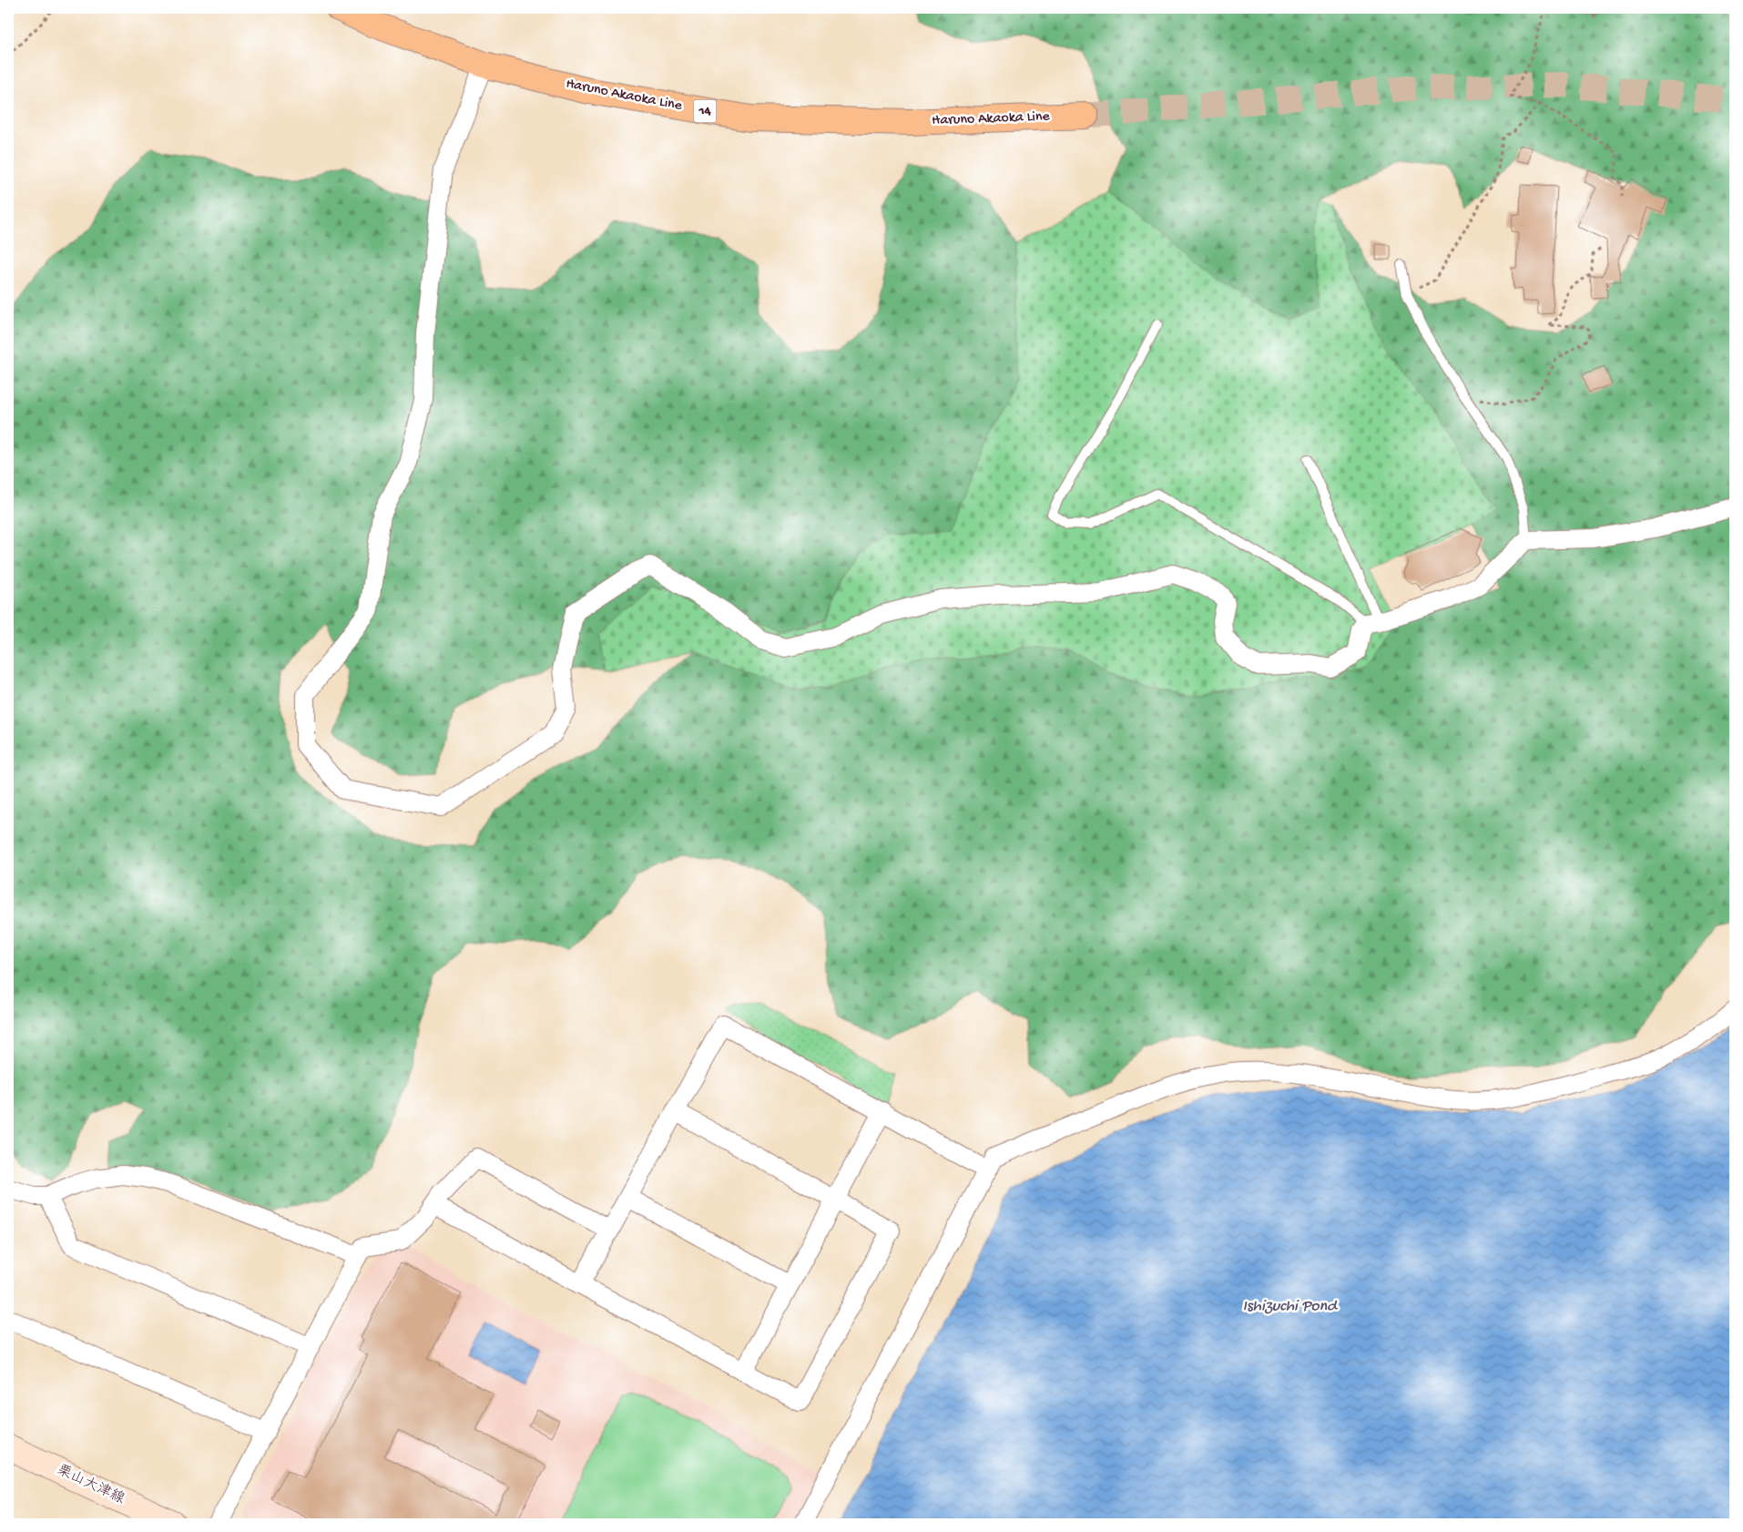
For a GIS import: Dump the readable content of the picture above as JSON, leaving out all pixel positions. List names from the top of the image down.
{
  "streets": {
    "main road": ["Haruno Akaoka Line", "14", "栗山大津線"]
  },
  "water": ["Ishizuchi Pond"]
}
